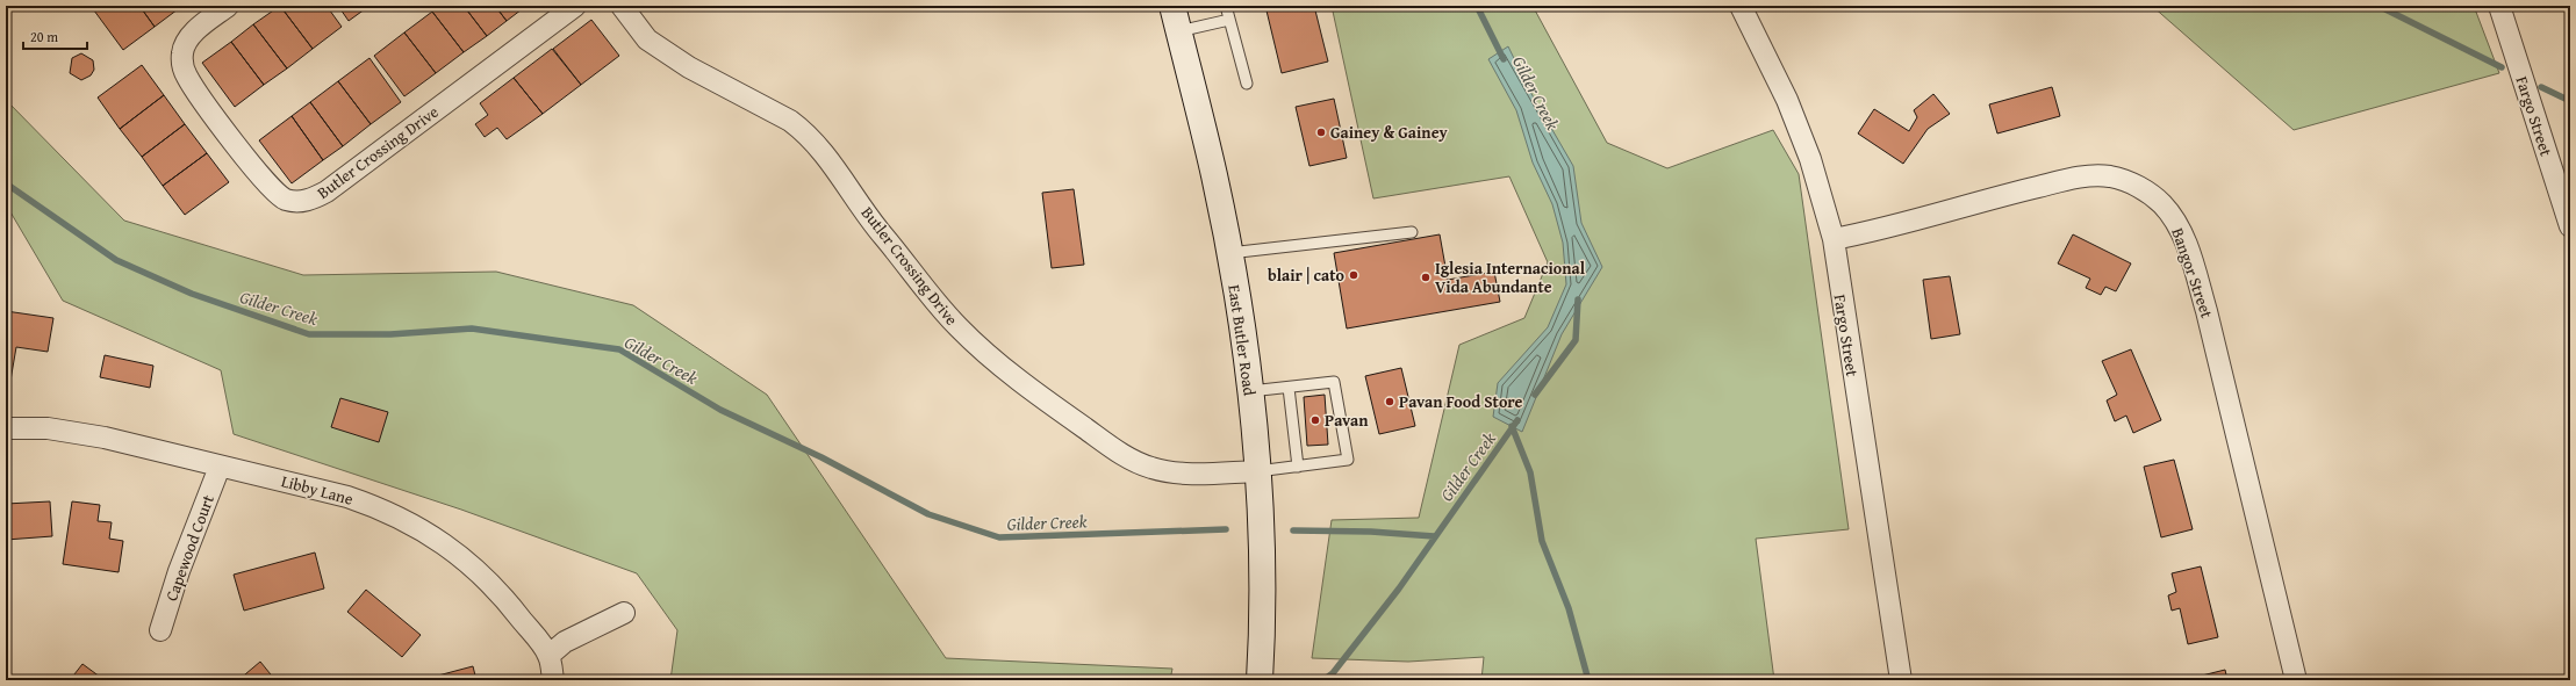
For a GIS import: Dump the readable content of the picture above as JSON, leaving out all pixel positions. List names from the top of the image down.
{
  "streets": {
    "main road": ["East Butler Road"],
    "street": [
      "Fargo Street",
      "Butler Crossing Drive",
      "Bangor Street",
      "Libby Lane",
      "Capewood Court"
    ]
  },
  "crossings": [
    ["Fargo Street", "Bangor Street"],
    ["Butler Crossing Drive", "East Butler Road"],
    ["Libby Lane", "Capewood Court"]
  ],
  "water": ["Gilder Creek"],
  "places": [
    "Gainey & Gainey",
    "blair | cato",
    "Iglesia Internacional Vida Abundante",
    "Pavan Food Store",
    "Pavan"
  ],
  "scale_bar": "20 m"
}
